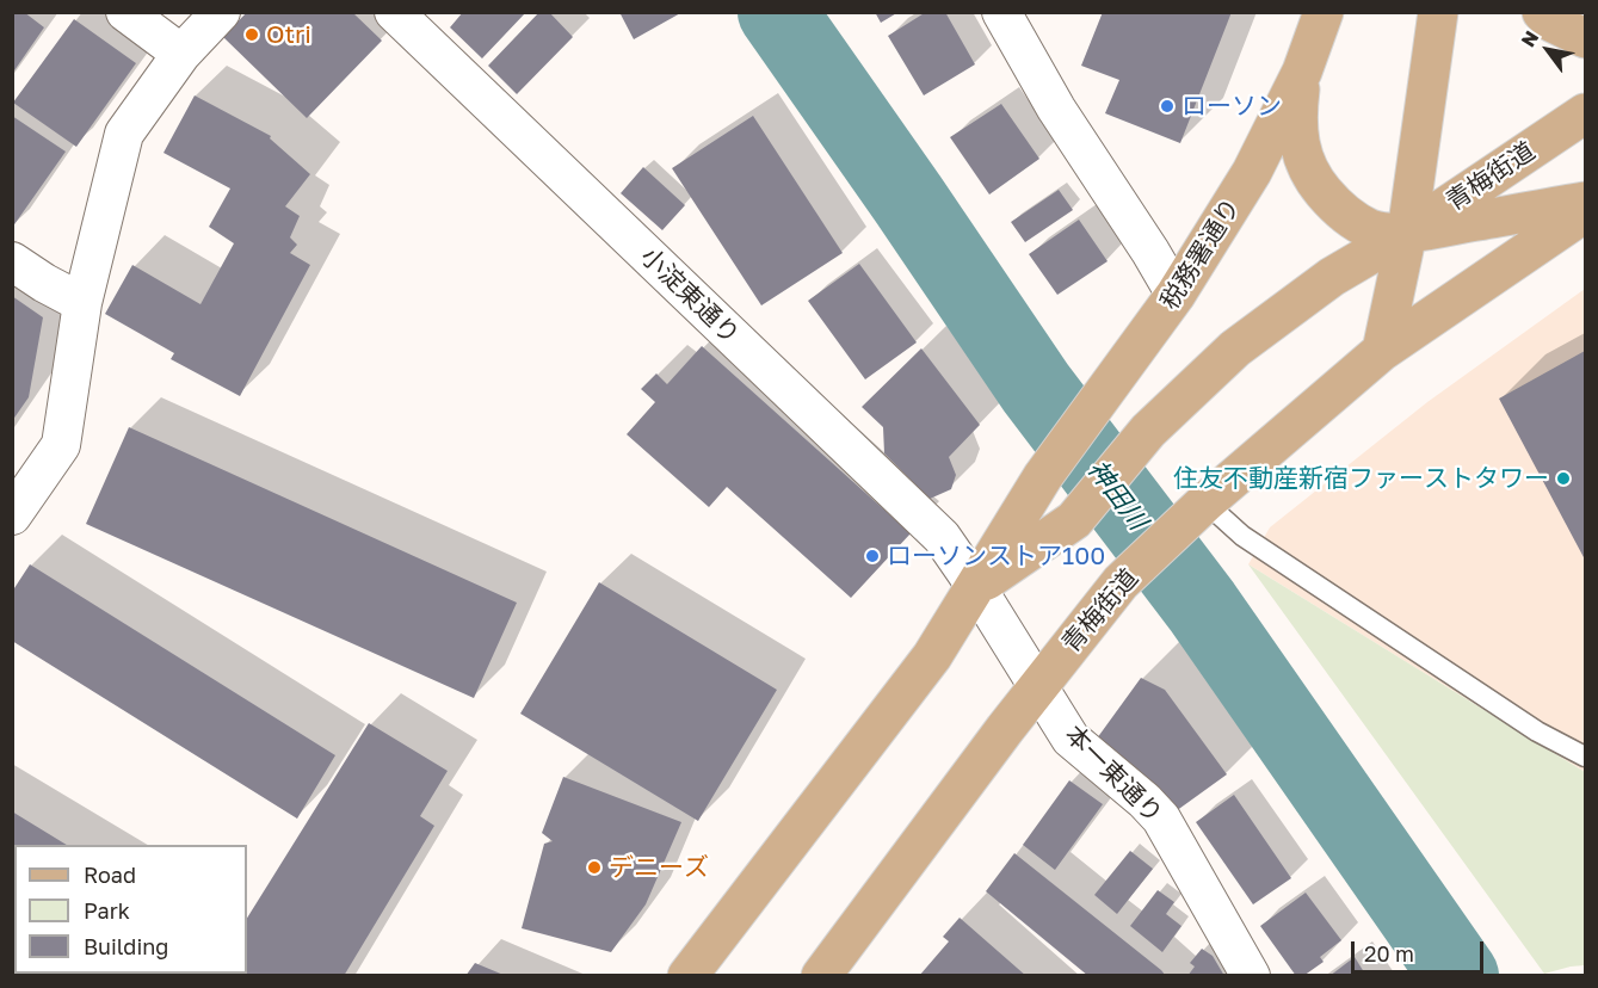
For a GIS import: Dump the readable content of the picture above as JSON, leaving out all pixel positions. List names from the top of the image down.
{
  "streets": {
    "main road": ["青梅街道", "税務署通り"],
    "street": ["小淀東通り", "本一東通り"]
  },
  "crossings": [
    ["青梅街道", "税務署通り"],
    ["青梅街道", "小淀東通り"],
    ["青梅街道", "本一東通り"],
    ["税務署通り", "小淀東通り"],
    ["小淀東通り", "本一東通り"]
  ],
  "water": ["神田川"],
  "places": [
    "Otri",
    "ローソン",
    "住友不動産新宿ファーストタワー",
    "ローソンストア100",
    "デニーズ"
  ],
  "legend": ["Road", "Park", "Building"],
  "scale_bar": "20 m",
  "north": "top left"
}
